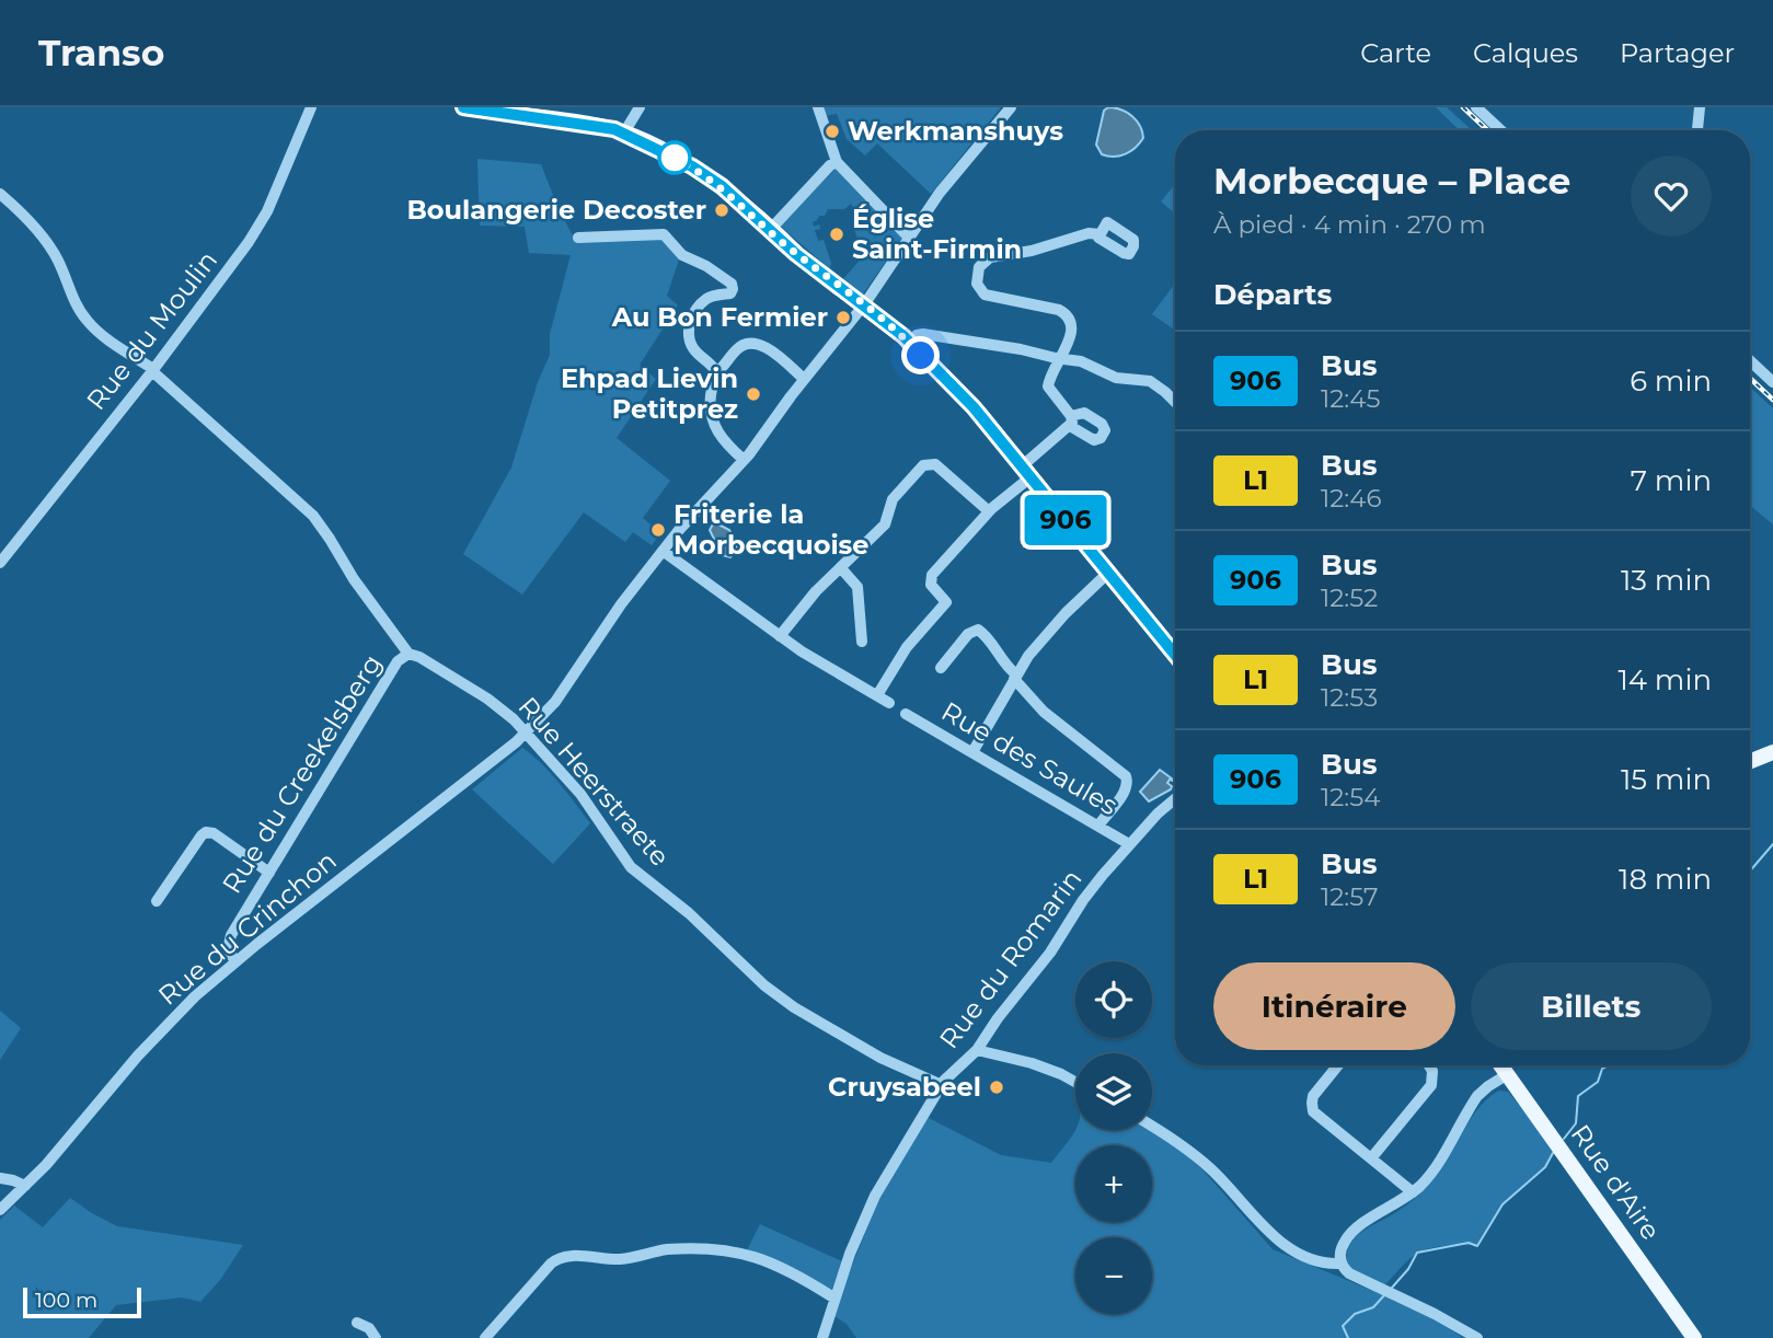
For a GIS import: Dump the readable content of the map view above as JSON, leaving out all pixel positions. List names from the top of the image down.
{
  "streets": {
    "main road": ["Rue d'Aire"],
    "street": [
      "Rue du Moulin",
      "Rue des Saules",
      "Rue du Creekelsberg",
      "Rue Heerstraete",
      "Rue du Crinchon",
      "Rue du Romarin"
    ]
  },
  "crossings": [
    ["Rue du Moulin", "Rue Heerstraete"],
    ["Rue des Saules", "Rue du Romarin"],
    ["Rue du Creekelsberg", "Rue Heerstraete"],
    ["Rue du Creekelsberg", "Rue du Crinchon"],
    ["Rue Heerstraete", "Rue du Crinchon"],
    ["Rue Heerstraete", "Rue du Romarin"]
  ],
  "places": [
    "Werkmanshuys",
    "Boulangerie Decoster",
    "Église Saint-Firmin",
    "Au Bon Fermier",
    "Ehpad Lievin Petitprez",
    "Friterie la Morbecquoise",
    "Cruysabeel"
  ],
  "lines": ["bus line 906"],
  "scale_bar": "100 m",
  "page": {
    "header": "Transo",
    "nav": ["Carte", "Calques", "Partager"],
    "on_map": "906",
    "heading": [
      ["Morbecque – Place", "À pied · 4 min · 270 m"],
      "Départs"
    ],
    "list": [
      {
        "mark": "906",
        "name": "Bus",
        "note": "12:45",
        "value": "6 min"
      },
      {
        "mark": "L1",
        "name": "Bus",
        "note": "12:46",
        "value": "7 min"
      },
      {
        "mark": "906",
        "name": "Bus",
        "note": "12:52",
        "value": "13 min"
      },
      {
        "mark": "L1",
        "name": "Bus",
        "note": "12:53",
        "value": "14 min"
      },
      {
        "mark": "906",
        "name": "Bus",
        "note": "12:54",
        "value": "15 min"
      },
      {
        "mark": "L1",
        "name": "Bus",
        "note": "12:57",
        "value": "18 min"
      }
    ],
    "buttons": ["Itinéraire", "Billets"],
    "map_buttons": ["+", "−"],
    "scale": "100 m"
  }
}
